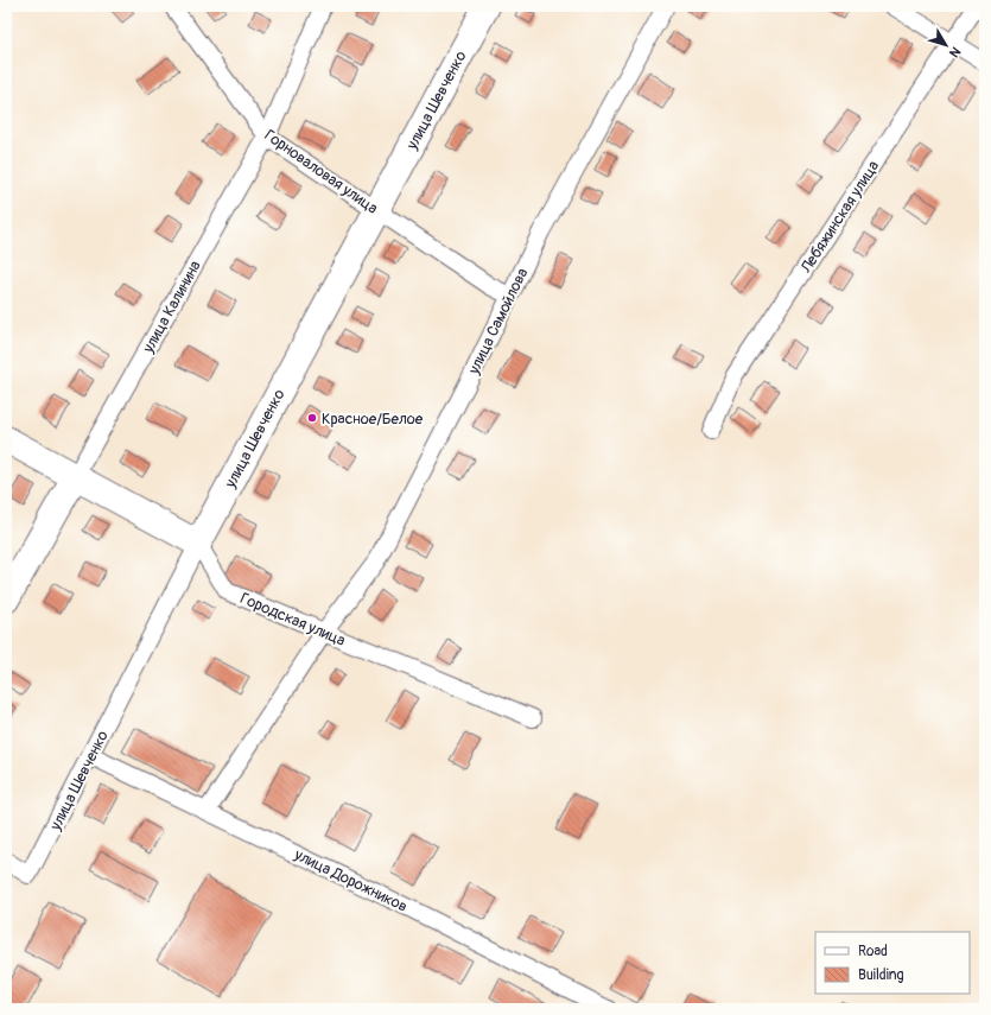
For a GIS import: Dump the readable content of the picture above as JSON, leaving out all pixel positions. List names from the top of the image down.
{
  "streets": {
    "main road": ["улица Шевченко", "улица Калинина"],
    "street": [
      "Горноваловая улица",
      "Лебяжинская улица",
      "улица Самойлова",
      "Городская улица",
      "улица Дорожников"
    ]
  },
  "crossings": [
    ["улица Шевченко", "Горноваловая улица"],
    ["улица Шевченко", "Городская улица"],
    ["улица Шевченко", "улица Дорожников"],
    ["Горноваловая улица", "улица Калинина"],
    ["Горноваловая улица", "улица Самойлова"],
    ["улица Самойлова", "Городская улица"],
    ["улица Самойлова", "улица Дорожников"]
  ],
  "places": ["Красное/Белое"],
  "legend": ["Road", "Building"],
  "north": "bottom right"
}
